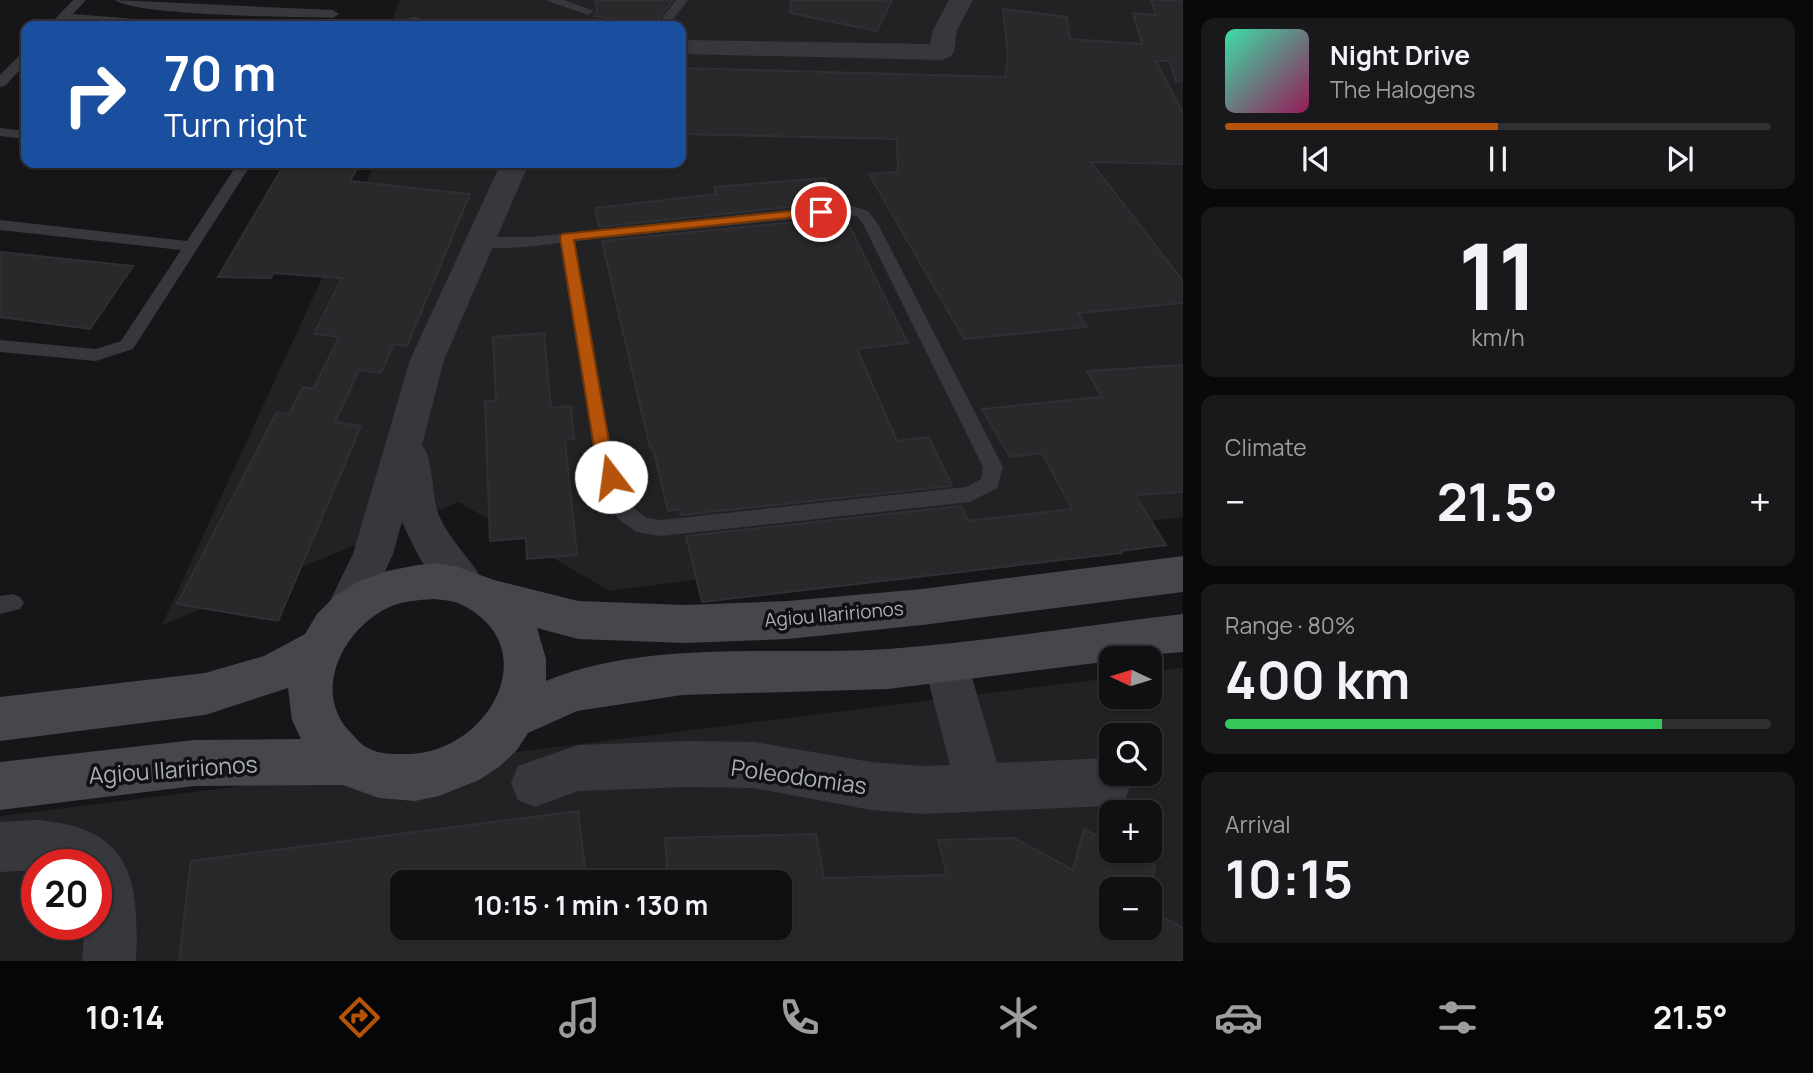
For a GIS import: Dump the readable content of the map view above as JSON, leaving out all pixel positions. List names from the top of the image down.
{
  "streets": {
    "main road": ["Agiou Ilaririonos"],
    "street": ["Poleodomias"]
  },
  "north": "left",
  "page": {
    "turn": ["70 m", "Turn right"],
    "song": ["Night Drive", "The Halogens"],
    "tile": [
      ["11", "km/h"],
      "Climate",
      ["Range · 80%", "400 km"],
      ["Arrival", "10:15"]
    ],
    "heat": ["−", "21.5°", "+"],
    "map_buttons": ["+", "−"],
    "limit": "20",
    "trip": "10:15 · 1 min · 130 m",
    "tabs": ["10:14", "21.5°"]
  }
}
